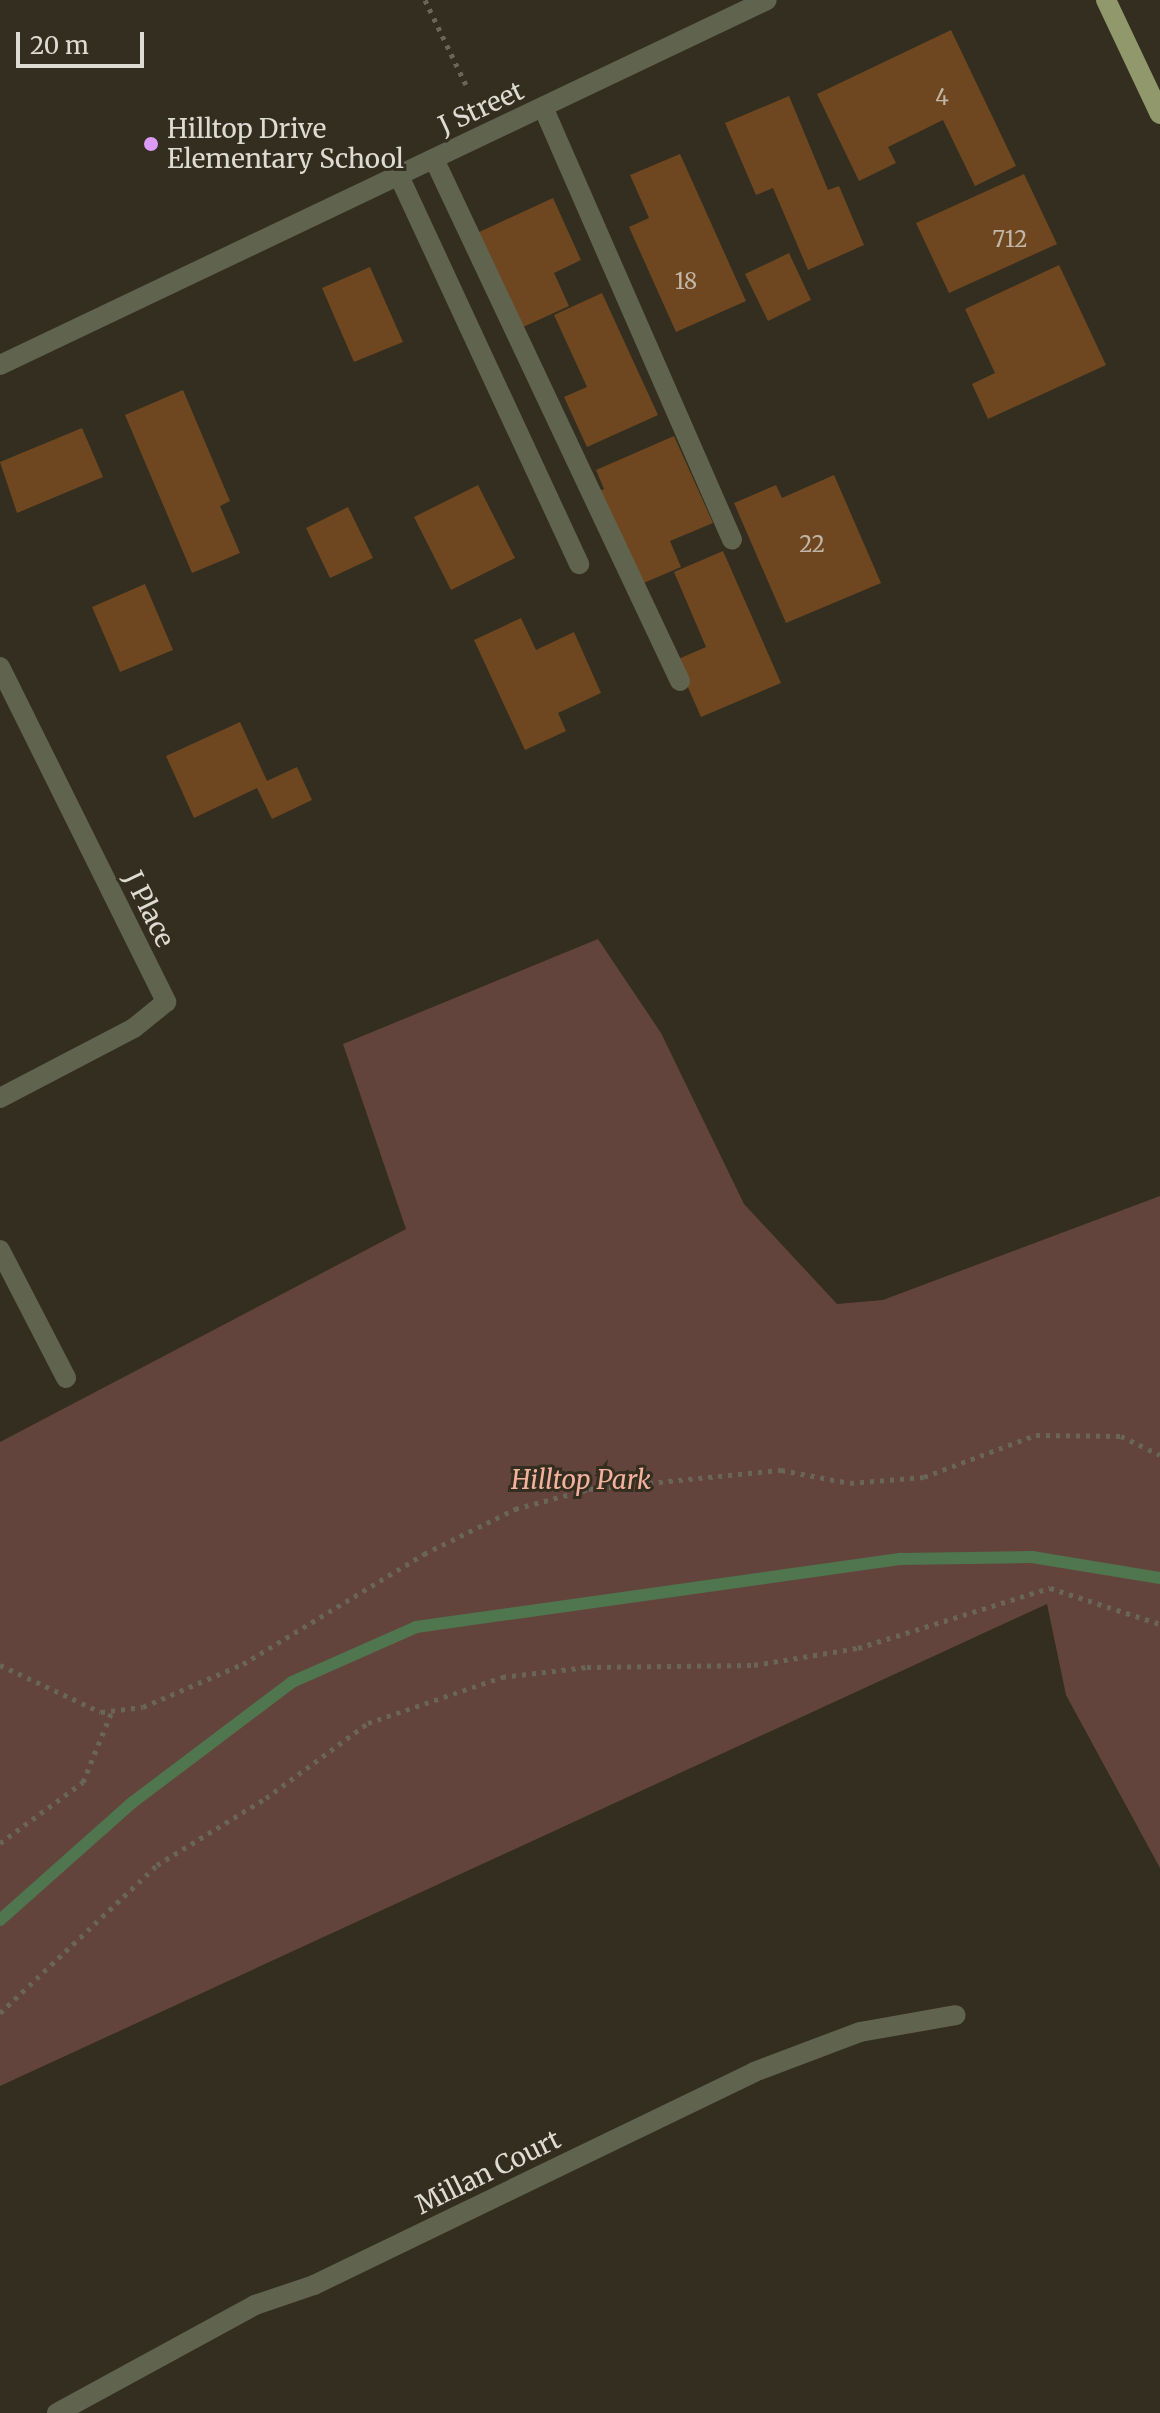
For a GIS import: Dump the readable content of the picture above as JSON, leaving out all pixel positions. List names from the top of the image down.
{
  "streets": {
    "street": ["J Street", "J Place", "Millan Court"]
  },
  "parks": ["Hilltop Park"],
  "places": ["Hilltop Drive Elementary School"],
  "house_numbers": [
    "4",
    "712",
    "18",
    "22"
  ],
  "scale_bar": "20 m"
}
